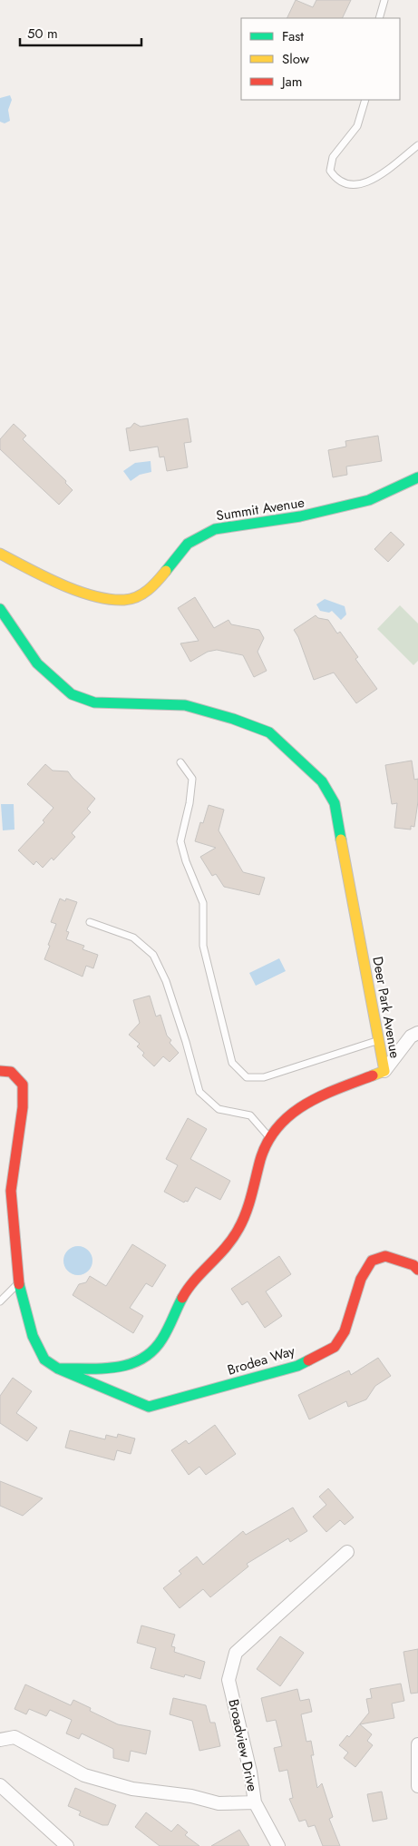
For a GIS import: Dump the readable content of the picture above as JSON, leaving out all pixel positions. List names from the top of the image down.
{
  "streets": {
    "street": [
      "Summit Avenue",
      "Deer Park Avenue",
      "Brodea Way",
      "Broadview Drive"
    ]
  },
  "crossings": [
    ["Deer Park Avenue", "Brodea Way"]
  ],
  "legend": ["Fast", "Slow", "Jam"],
  "scale_bar": "50 m"
}
